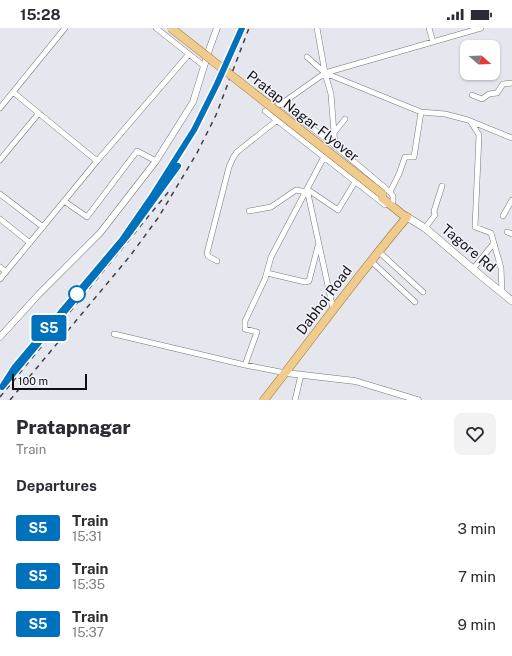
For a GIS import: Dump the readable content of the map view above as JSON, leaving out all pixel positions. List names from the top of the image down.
{
  "streets": {
    "main road": ["Pratap Nagar Flyover", "Tagore Rd", "Dabhoi Road"]
  },
  "crossings": [
    ["Pratap Nagar Flyover", "Tagore Rd"],
    ["Pratap Nagar Flyover", "Dabhoi Road"],
    ["Tagore Rd", "Dabhoi Road"]
  ],
  "scale_bar": "100 m",
  "north": "right",
  "page": {
    "status": "15:28",
    "on_map": "S5",
    "scale": "100 m",
    "heading": [
      ["Pratapnagar", "Train"],
      "Departures"
    ],
    "list": [
      {
        "mark": "S5",
        "name": "Train",
        "note": "15:31",
        "value": "3 min"
      },
      {
        "mark": "S5",
        "name": "Train",
        "note": "15:35",
        "value": "7 min"
      },
      {
        "mark": "S5",
        "name": "Train",
        "note": "15:37",
        "value": "9 min"
      }
    ]
  }
}
